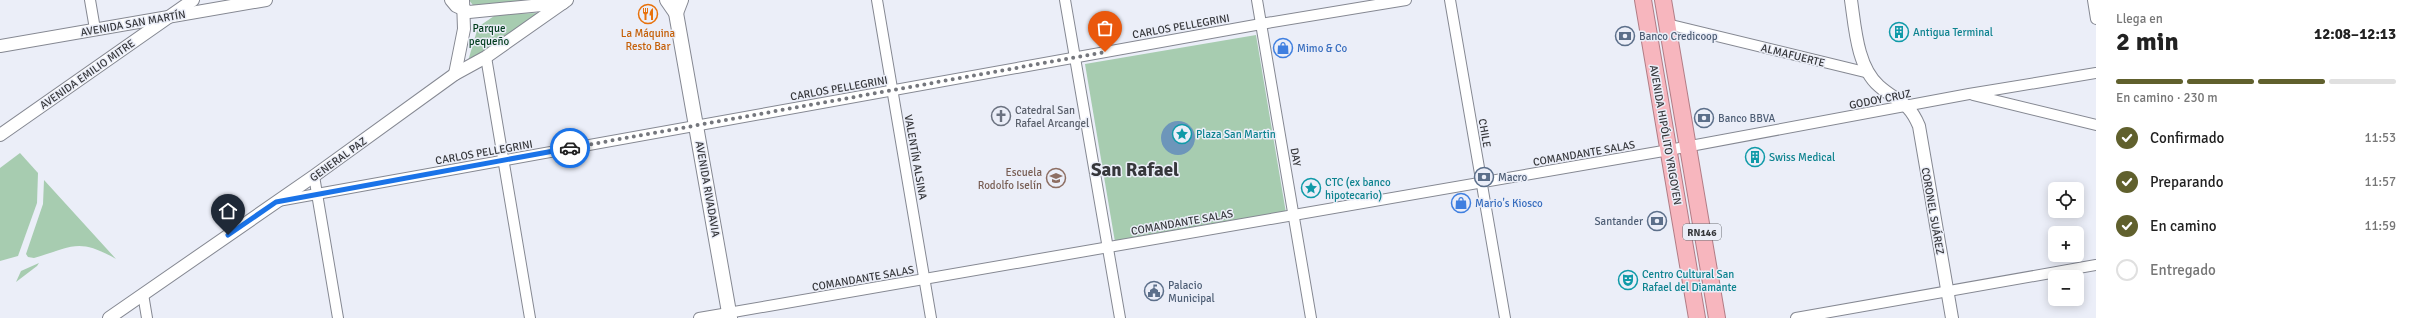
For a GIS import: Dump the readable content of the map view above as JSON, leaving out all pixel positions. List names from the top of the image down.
{
  "streets": {
    "highway": ["AVENIDA HIPÓLITO YRIGOYEN", "RN146"],
    "main road": ["AVENIDA RIVADAVIA"],
    "street": [
      "AVENIDA SAN MARTÍN",
      "CARLOS PELLEGRINI",
      "ALMAFUERTE",
      "AVENIDA EMILIO MITRE",
      "GODOY CRUZ",
      "CHILE",
      "COMANDANTE SALAS",
      "VALENTÍN ALSINA",
      "DAY",
      "GENERAL PAZ",
      "CORONEL SUÁREZ"
    ]
  },
  "crossings": [
    ["AVENIDA SAN MARTÍN", "AVENIDA EMILIO MITRE"],
    ["CARLOS PELLEGRINI", "VALENTÍN ALSINA"],
    ["CARLOS PELLEGRINI", "DAY"],
    ["CARLOS PELLEGRINI", "GENERAL PAZ"],
    ["CARLOS PELLEGRINI", "AVENIDA RIVADAVIA"],
    ["ALMAFUERTE", "AVENIDA HIPÓLITO YRIGOYEN"],
    ["GODOY CRUZ", "AVENIDA HIPÓLITO YRIGOYEN"],
    ["GODOY CRUZ", "COMANDANTE SALAS"],
    ["GODOY CRUZ", "CORONEL SUÁREZ"],
    ["CHILE", "COMANDANTE SALAS"],
    ["AVENIDA HIPÓLITO YRIGOYEN", "COMANDANTE SALAS"],
    ["COMANDANTE SALAS", "VALENTÍN ALSINA"],
    ["COMANDANTE SALAS", "DAY"],
    ["COMANDANTE SALAS", "AVENIDA RIVADAVIA"]
  ],
  "districts": ["San Rafael"],
  "parks": ["Parque pequeño"],
  "places": {
    "restaurant": ["La Máquina Resto Bar"],
    "building": ["Antigua Terminal", "Swiss Medical"],
    "bank": [
      "Banco Credicoop",
      "Banco BBVA",
      "Macro",
      "Santander"
    ],
    "shop": ["Mimo & Co", "Mario's Kiosco"],
    "church": ["Catedral San Rafael Arcangel"],
    "place": ["Plaza San Martin", "CTC (ex banco hipotecario)"],
    "school or university": ["Escuela Rodolfo Iselín"],
    "theatre": ["Centro Cultural San Rafael del Diamante"],
    "public building": ["Palacio Municipal"]
  },
  "page": {
    "heading": ["2 min", "Llega en", "12:08–12:13"],
    "bar": "En camino · 230 m",
    "list": [
      ["Confirmado", "11:53"],
      ["Preparando", "11:57"],
      ["En camino", "11:59"],
      "Entregado"
    ],
    "map_buttons": ["+", "−"]
  }
}
